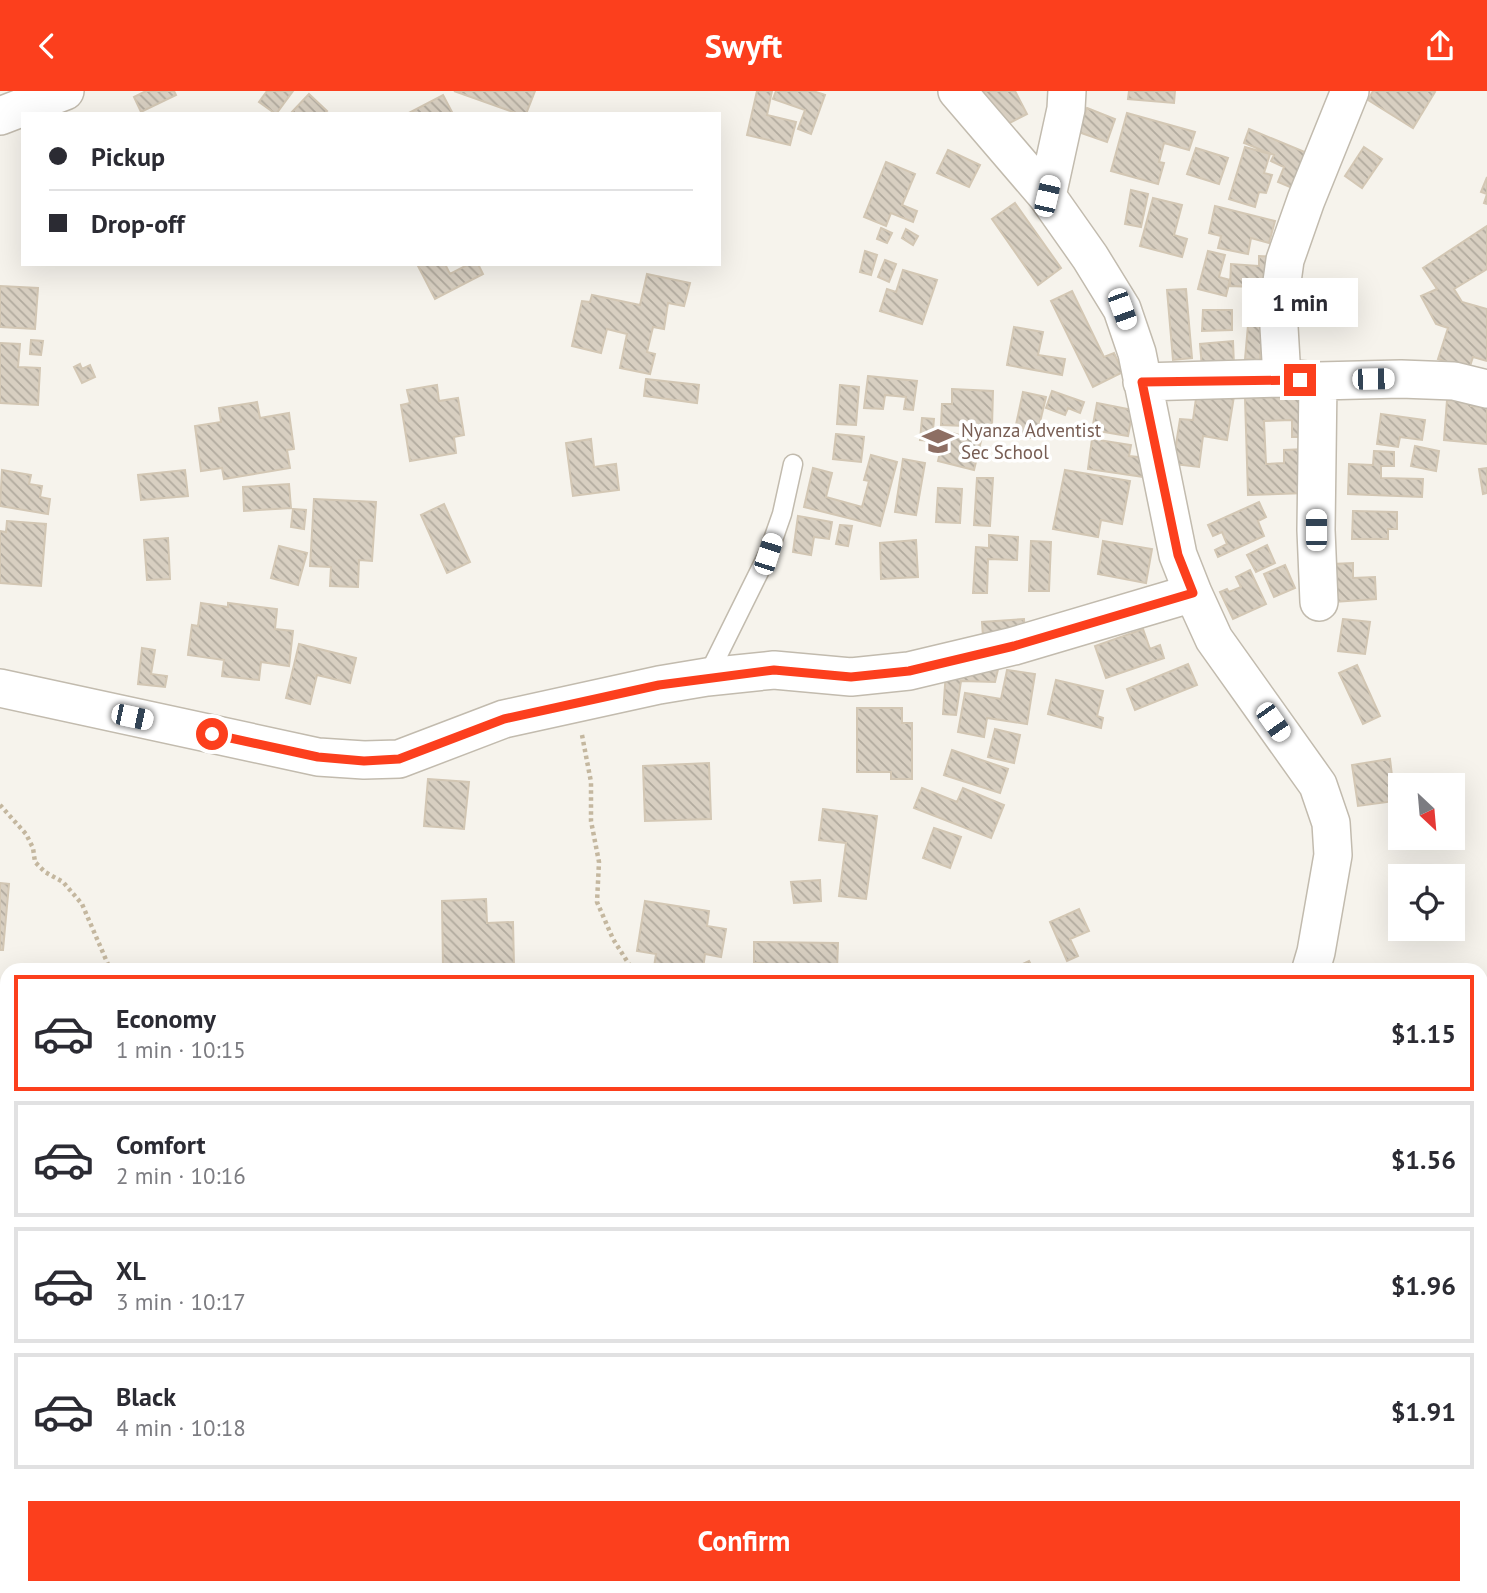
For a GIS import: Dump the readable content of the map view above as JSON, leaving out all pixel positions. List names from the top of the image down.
{
  "places": {
    "school or university": ["Nyanza Adventist Sec School"]
  },
  "north": "bottom right",
  "page": {
    "header": "Swyft",
    "banner": ["Pickup", "Drop-off"],
    "bubble": "1 min",
    "list": [
      {
        "name": "Economy",
        "note": "1 min · 10:15",
        "value": "$1.15"
      },
      {
        "name": "Comfort",
        "note": "2 min · 10:16",
        "value": "$1.56"
      },
      {
        "name": "XL",
        "note": "3 min · 10:17",
        "value": "$1.96"
      },
      {
        "name": "Black",
        "note": "4 min · 10:18",
        "value": "$1.91"
      }
    ],
    "buttons": "Confirm"
  }
}
